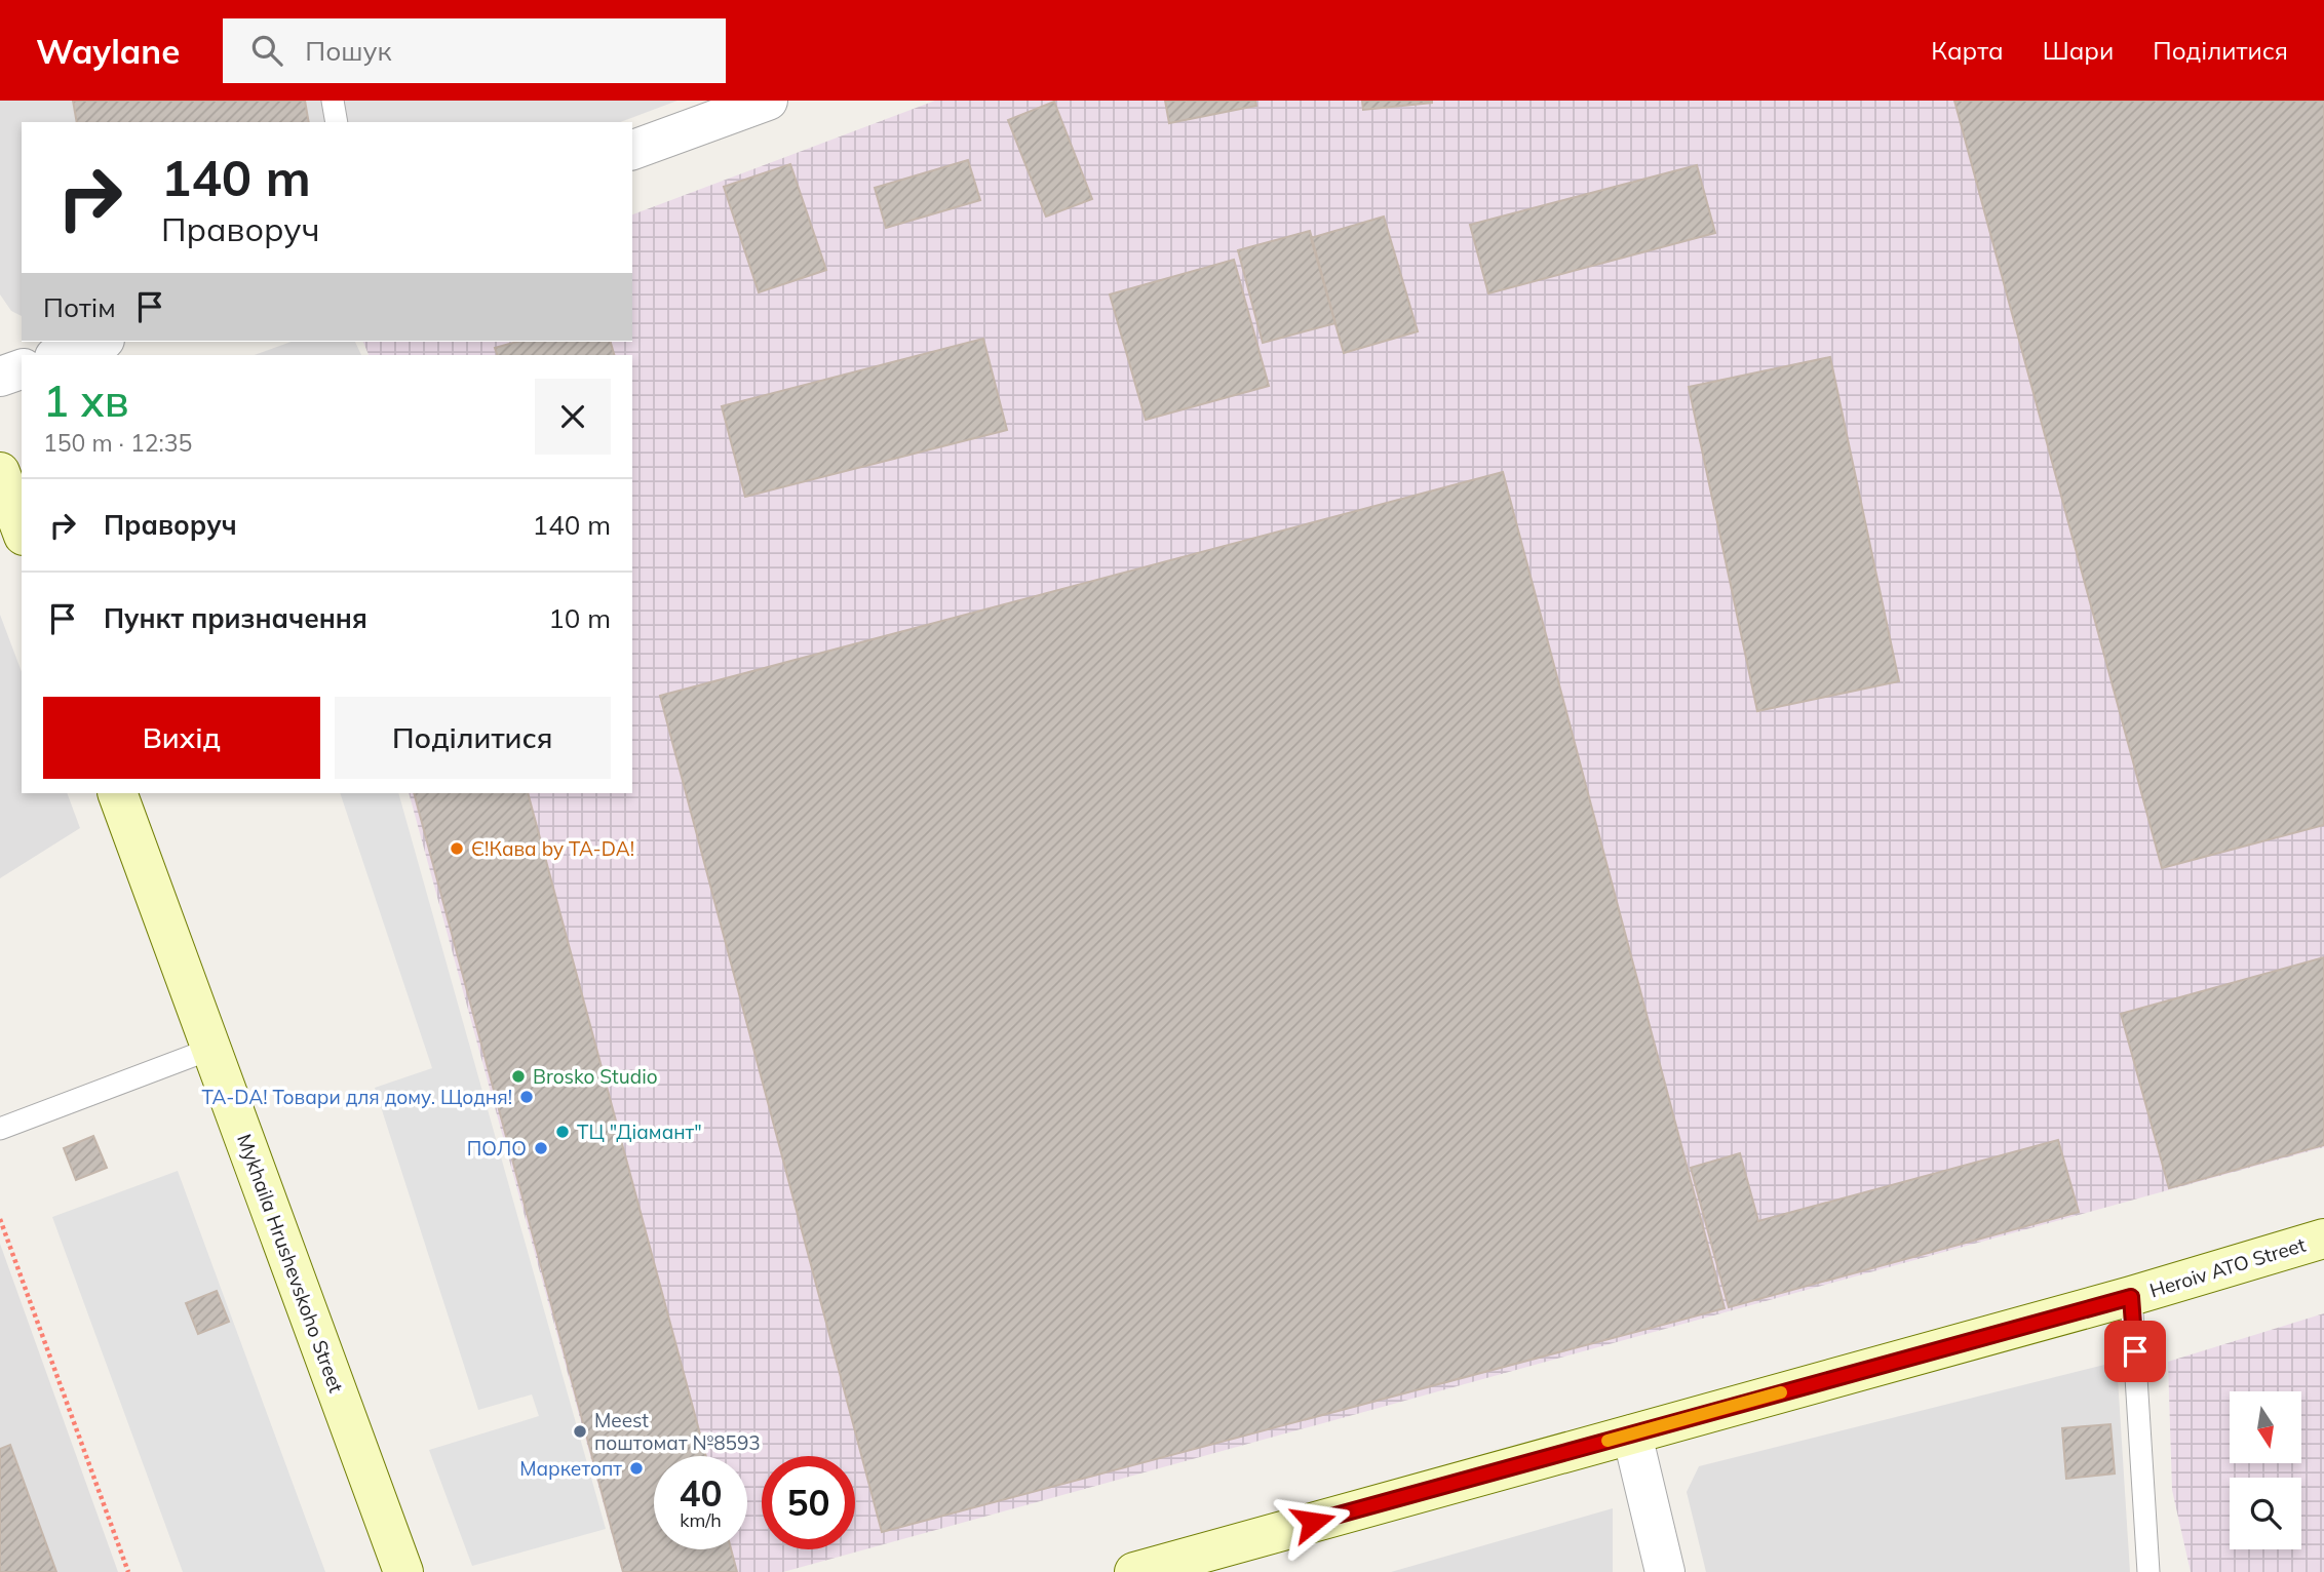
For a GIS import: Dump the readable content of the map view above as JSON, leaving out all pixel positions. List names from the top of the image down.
{
  "streets": {
    "main road": ["Mykhaila Hrushevskoho Street", "Heroiv ATO Street"]
  },
  "places": [
    "Є!Кава by TA-DA!",
    "Brosko Studio",
    "TA-DA! Товари для дому. Щодня!",
    "ТЦ \"Діамант\"",
    "ПОЛО",
    "Meest поштомат №8593",
    "Маркетопт"
  ],
  "north": "bottom",
  "page": {
    "header": "Waylane",
    "search": "Пошук",
    "nav": ["Карта", "Шари", "Поділитися"],
    "turn": ["140 m", "Праворуч"],
    "then": "Потім",
    "heading": ["1 хв", "150 m · 12:35"],
    "list": [
      {
        "name": "Праворуч",
        "value": "140 m"
      },
      {
        "name": "Пункт призначення",
        "value": "10 m"
      }
    ],
    "buttons": ["Вихід", "Поділитися"],
    "speed": "40 km/h",
    "limit": "50"
  }
}
